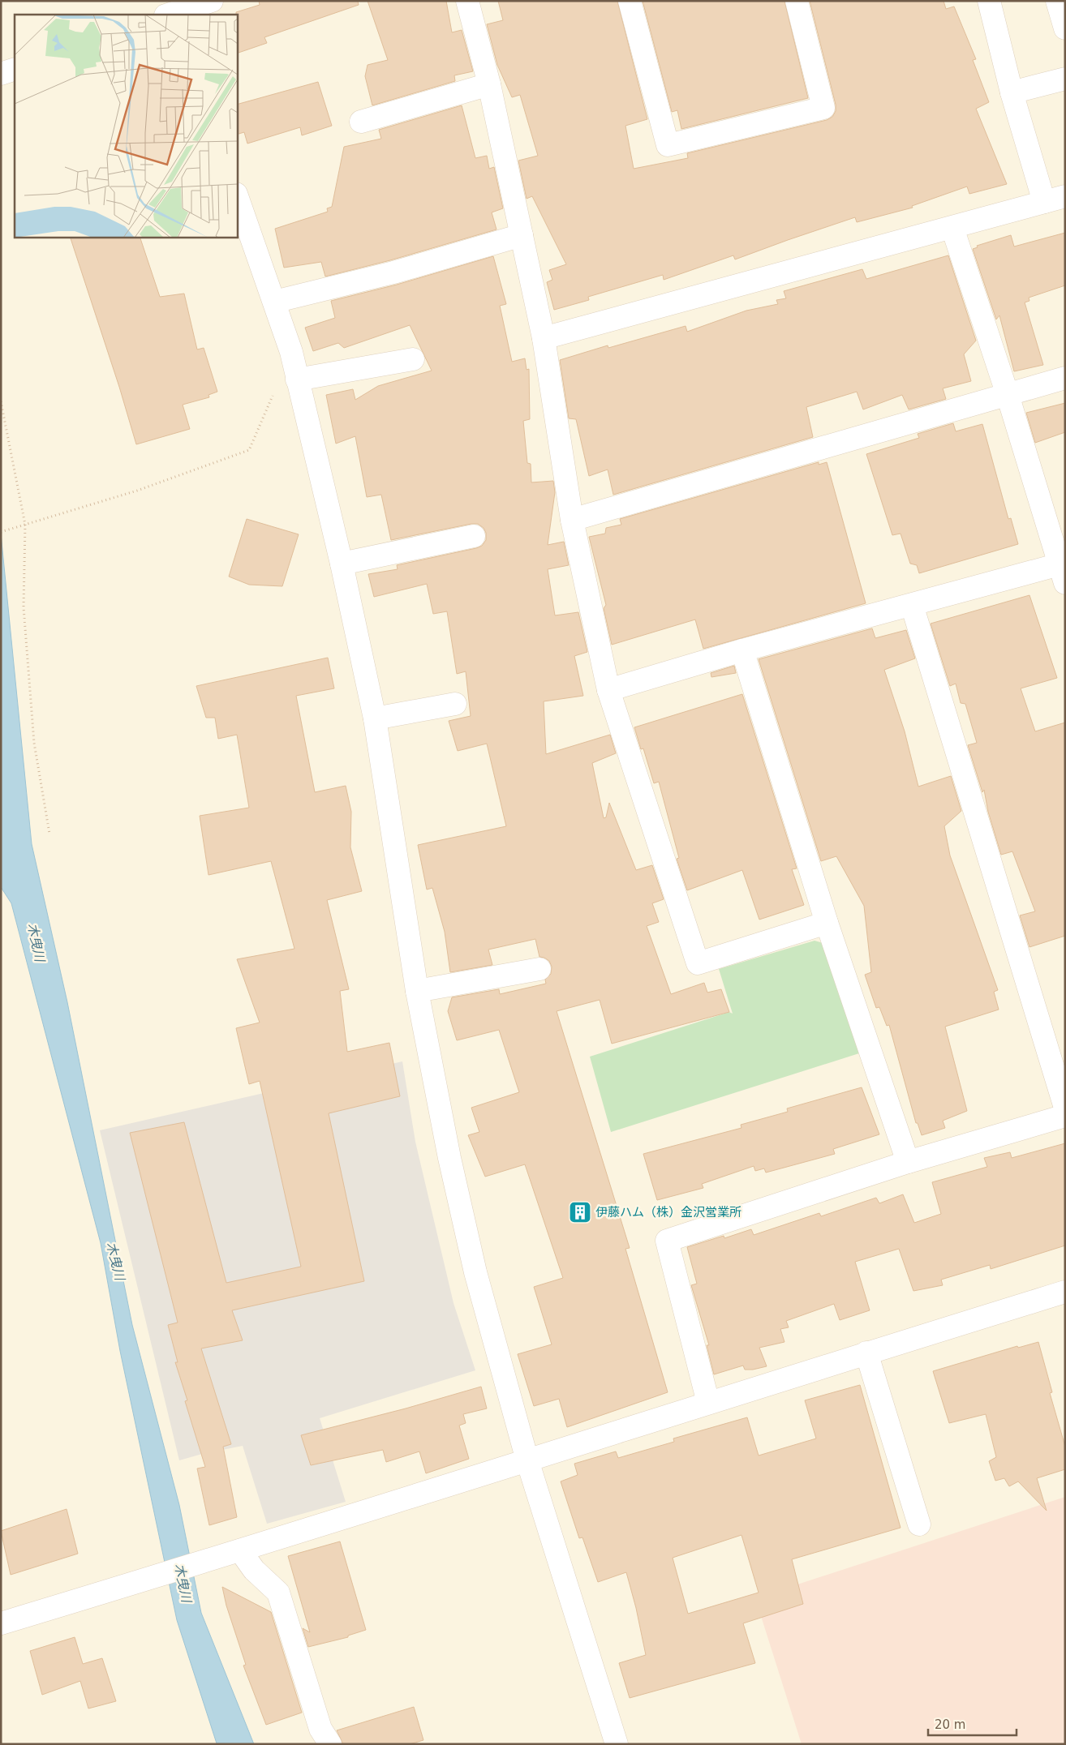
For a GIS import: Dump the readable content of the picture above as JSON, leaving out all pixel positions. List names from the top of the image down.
{
  "water": ["木曳川"],
  "places": {
    "building": ["伊藤ハム（株）金沢営業所"]
  },
  "scale_bar": "20 m"
}
